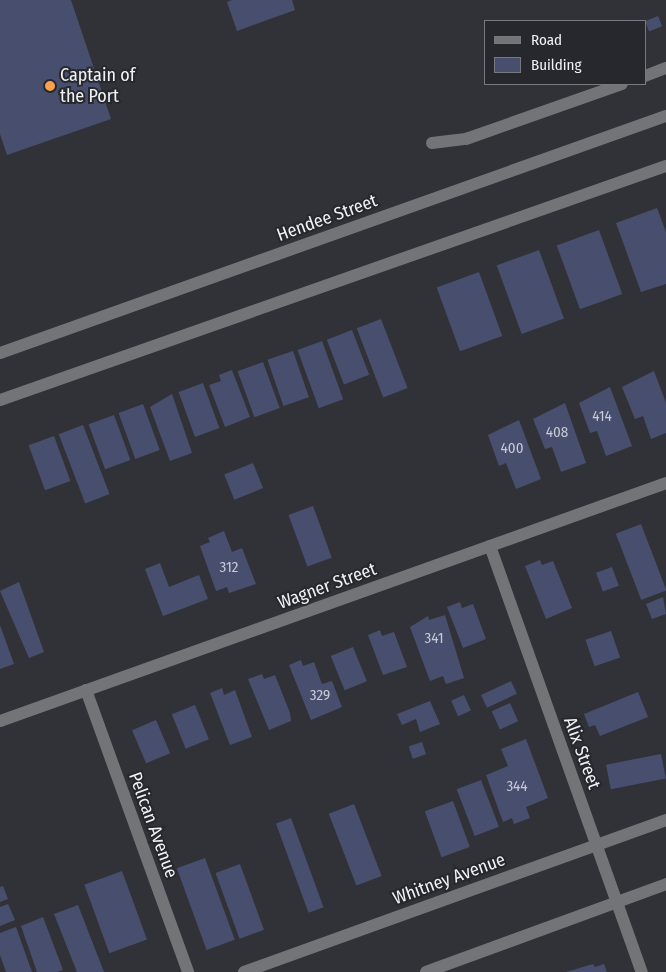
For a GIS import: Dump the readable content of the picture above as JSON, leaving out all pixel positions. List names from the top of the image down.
{
  "streets": {
    "street": [
      "Hendee Street",
      "Wagner Street",
      "Alix Street",
      "Pelican Avenue",
      "Whitney Avenue"
    ]
  },
  "crossings": [
    ["Wagner Street", "Alix Street"],
    ["Wagner Street", "Pelican Avenue"],
    ["Alix Street", "Whitney Avenue"]
  ],
  "places": ["Captain of the Port"],
  "house_numbers": [
    "414",
    "408",
    "400",
    "312",
    "341",
    "329",
    "344"
  ],
  "legend": ["Road", "Building"]
}
